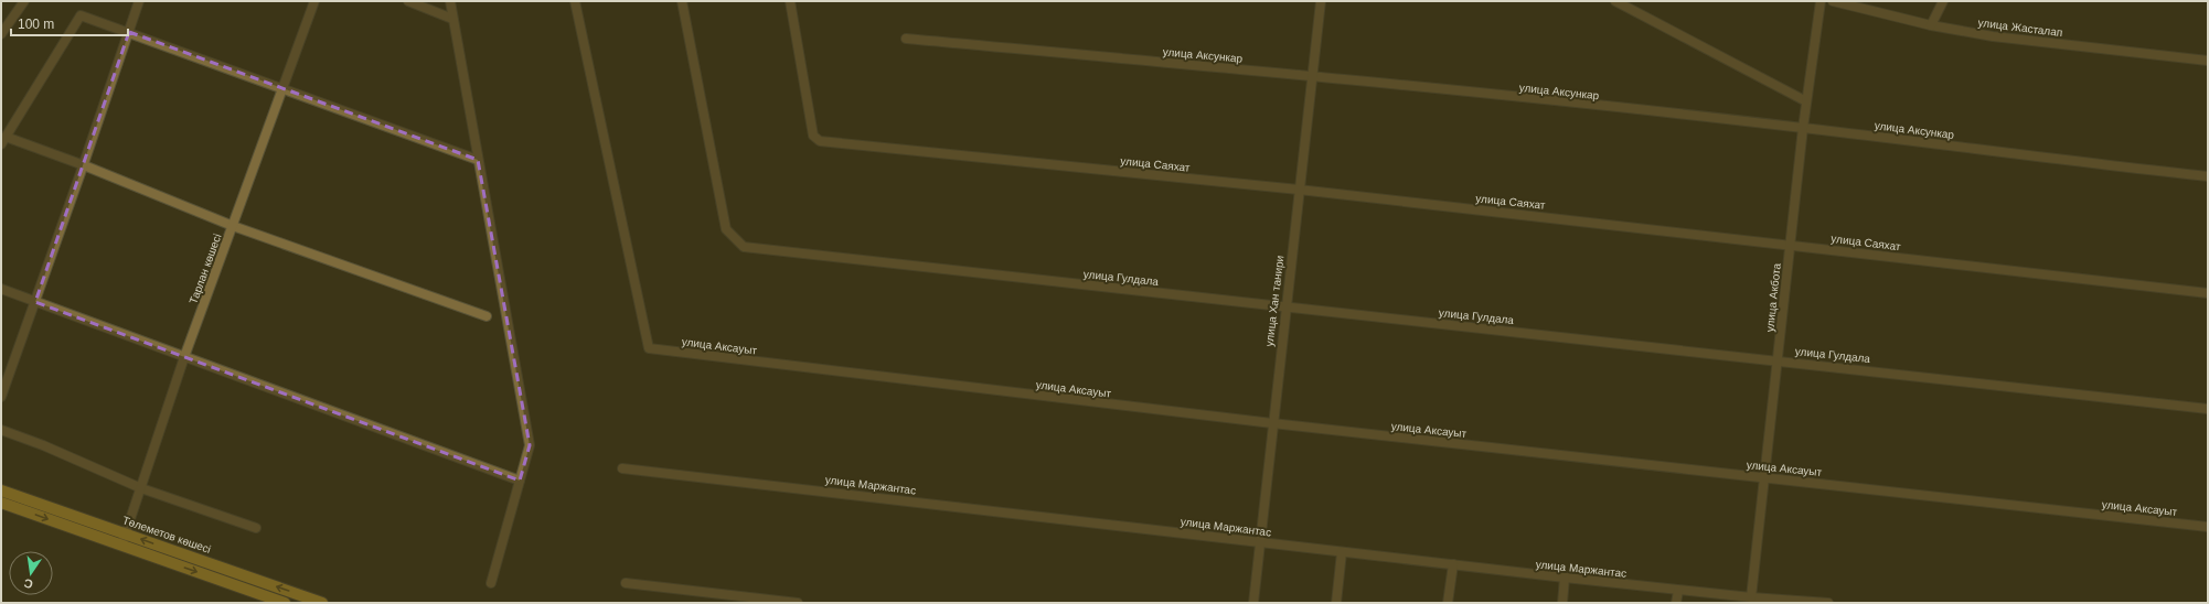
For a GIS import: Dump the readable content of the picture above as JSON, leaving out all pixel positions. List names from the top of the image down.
{
  "streets": {
    "main road": ["Төлеметов көшесі"],
    "street": [
      "улица Жасталап",
      "улица Аксункар",
      "улица Саяхат",
      "Тарлан көшесі",
      "улица Гулдала",
      "улица Акбота",
      "улица Хан танири",
      "улица Аксауыт",
      "улица Маржантас"
    ]
  },
  "crossings": [
    ["улица Аксункар", "улица Акбота"],
    ["улица Аксункар", "улица Хан танири"],
    ["улица Саяхат", "улица Акбота"],
    ["улица Саяхат", "улица Хан танири"],
    ["Тарлан көшесі", "Төлеметов көшесі"],
    ["улица Гулдала", "улица Акбота"],
    ["улица Гулдала", "улица Хан танири"],
    ["улица Акбота", "улица Аксауыт"],
    ["улица Акбота", "улица Маржантас"],
    ["улица Хан танири", "улица Аксауыт"],
    ["улица Хан танири", "улица Маржантас"]
  ],
  "scale_bar": "100 m",
  "north": "bottom"
}
